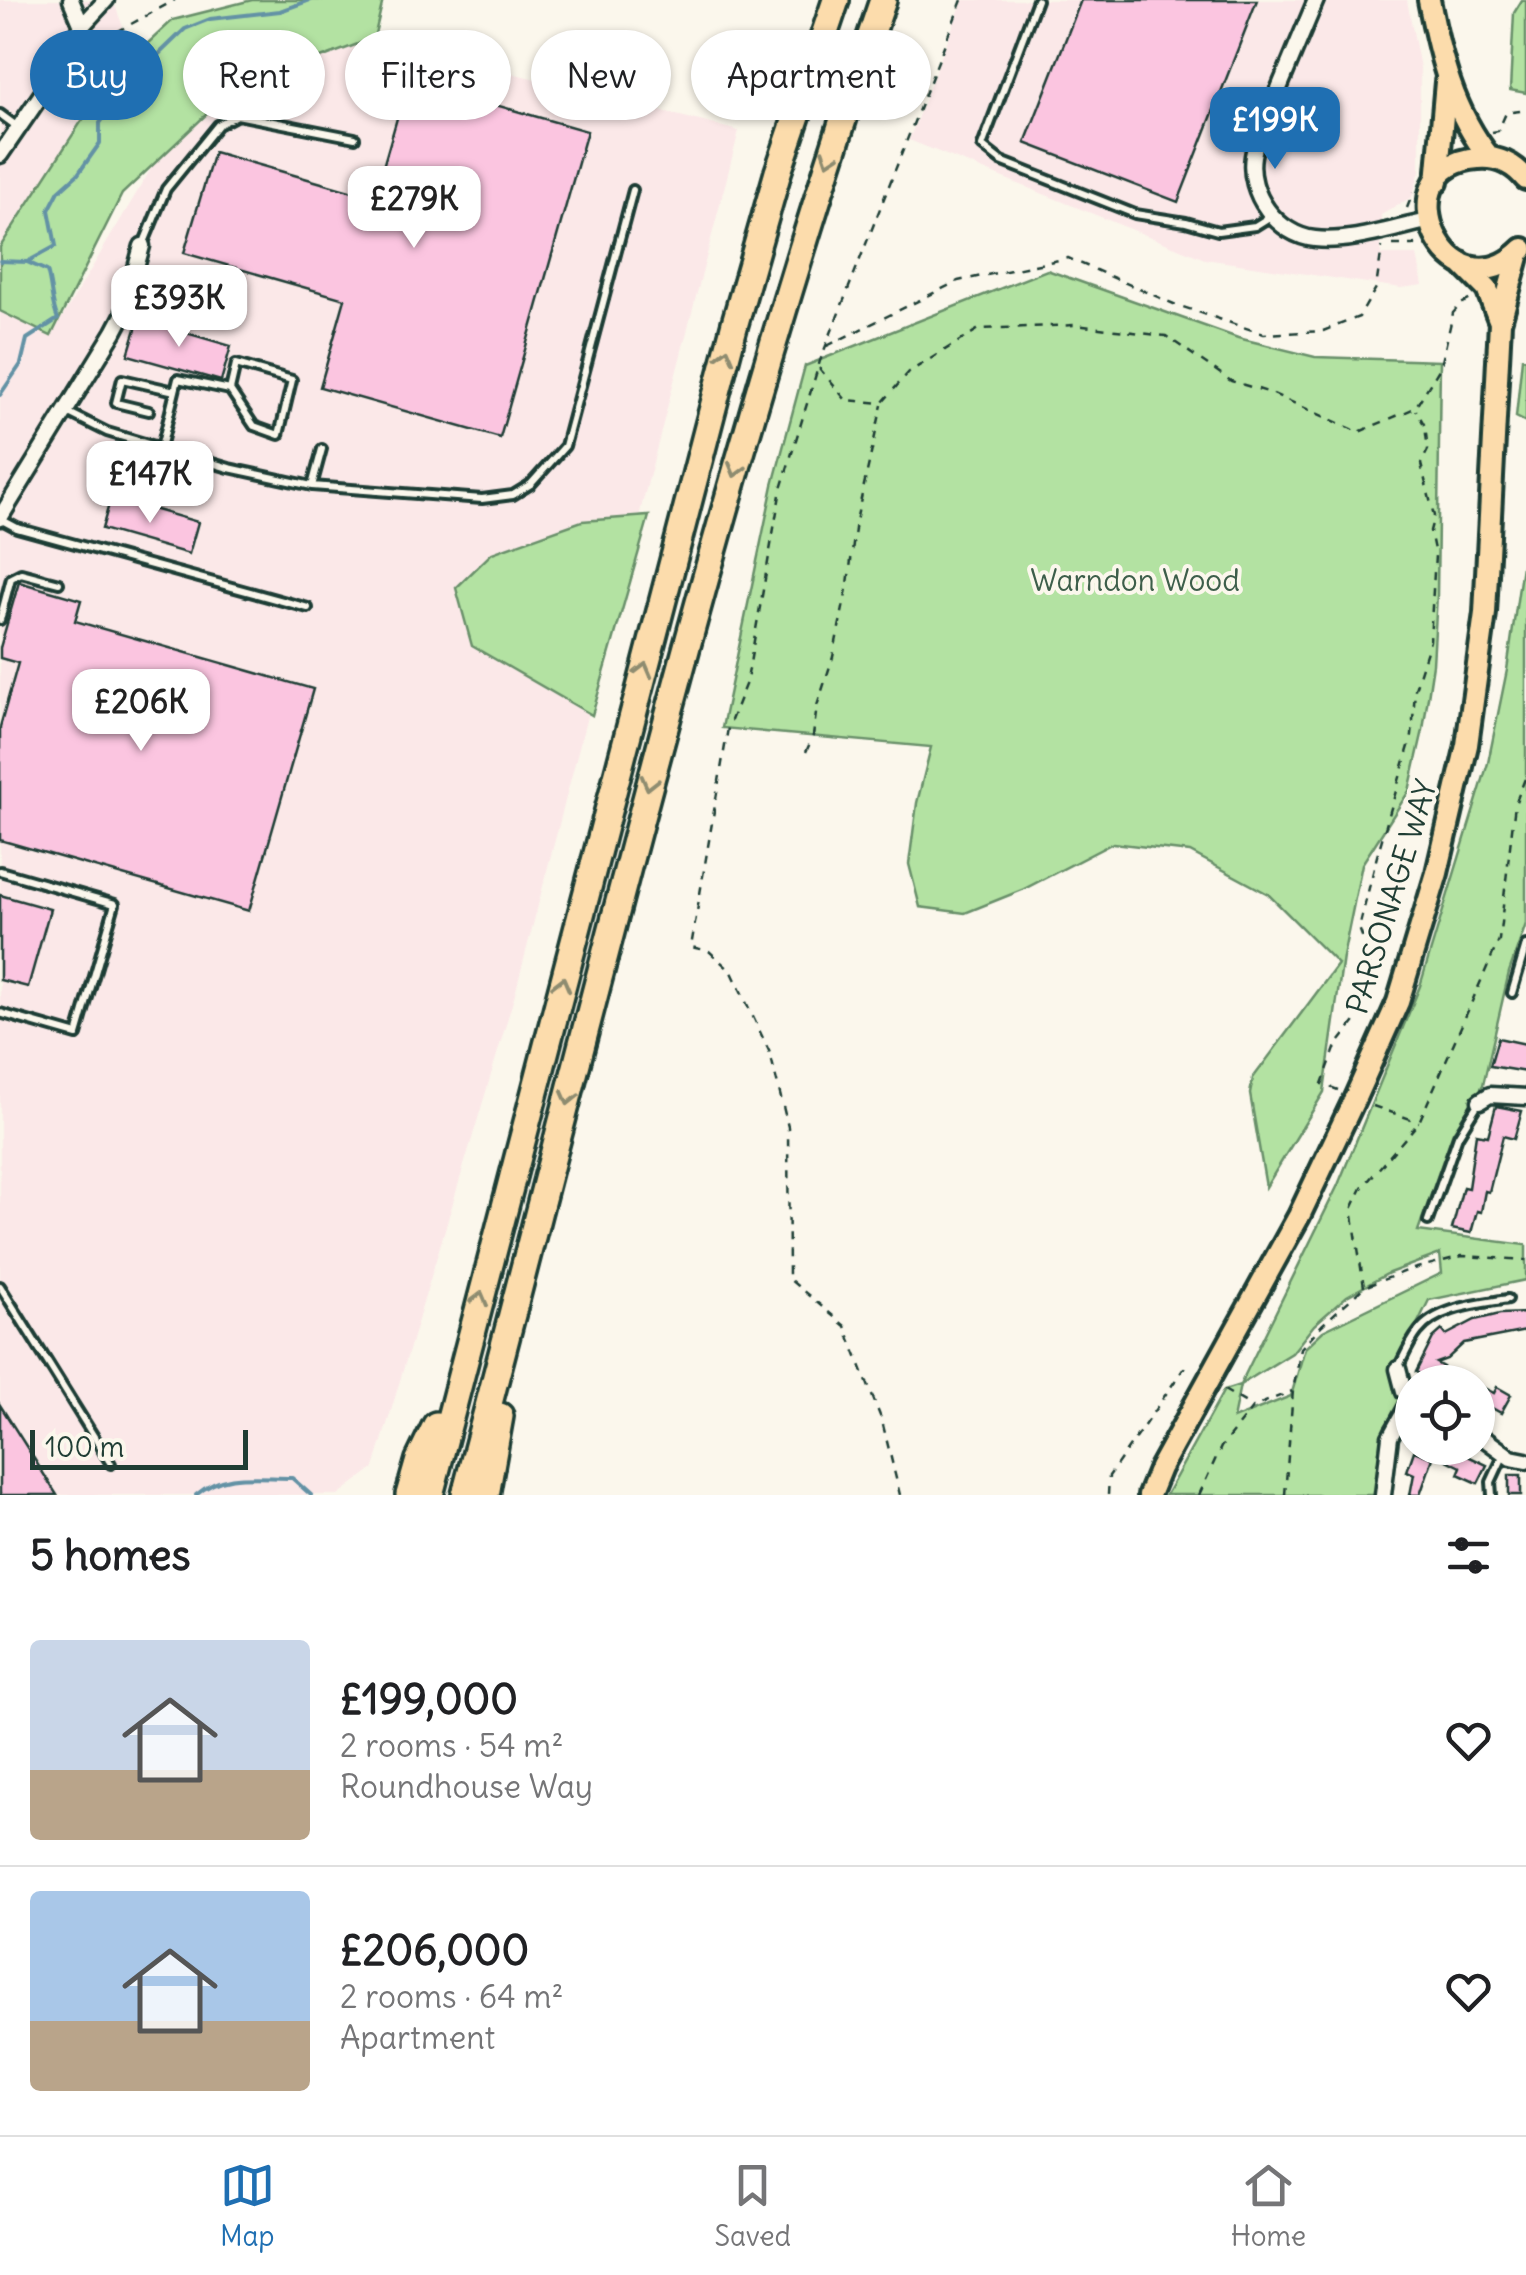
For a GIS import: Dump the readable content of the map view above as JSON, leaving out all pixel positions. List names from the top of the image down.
{
  "streets": {
    "main road": ["PARSONAGE WAY"]
  },
  "parks": ["Warndon Wood"],
  "scale_bar": "100 m",
  "page": {
    "chip": [
      "Buy",
      "Rent",
      "Filters",
      "New",
      "Apartment"
    ],
    "price": [
      "£199K",
      "£279K",
      "£393K",
      "£147K",
      "£206K"
    ],
    "scale": "100 m",
    "heading": "5 homes",
    "list": [
      {
        "name": "£199,000",
        "note": "2 rooms · 54 m² · Roundhouse Way"
      },
      {
        "name": "£206,000",
        "note": "2 rooms · 64 m² · Apartment"
      }
    ],
    "tabs": ["Map", "Saved", "Home"]
  }
}
